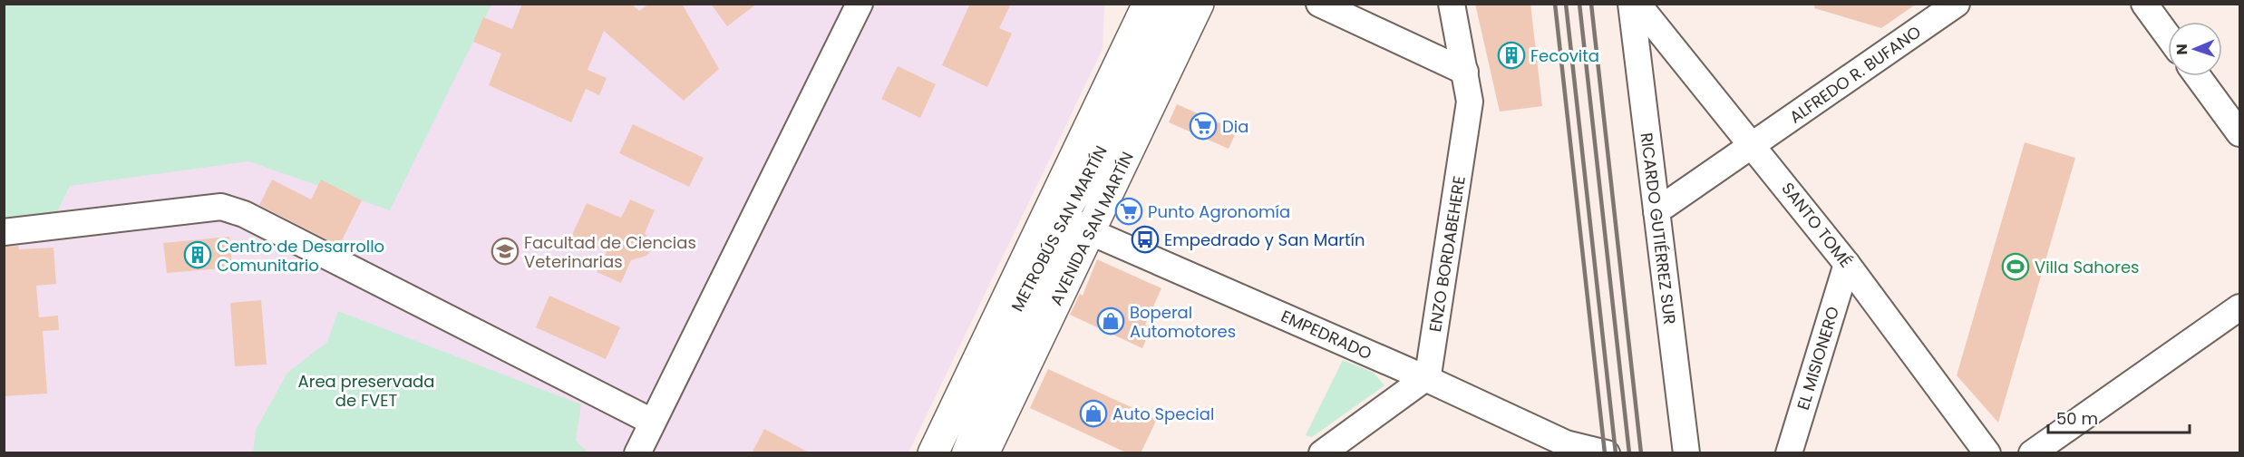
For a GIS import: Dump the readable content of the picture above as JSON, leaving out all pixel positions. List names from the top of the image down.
{
  "streets": {
    "main road": ["AVENIDA SAN MARTÍN"],
    "street": [
      "ALFREDO R. BUFANO",
      "SANTO TOMÉ",
      "METROBÚS SAN MARTÍN",
      "RICARDO GUTIÉRREZ SUR",
      "ENZO BORDABEHERE",
      "EMPEDRADO",
      "EL MISIONERO"
    ]
  },
  "crossings": [
    ["ALFREDO R. BUFANO", "SANTO TOMÉ"],
    ["ALFREDO R. BUFANO", "RICARDO GUTIÉRREZ SUR"],
    ["SANTO TOMÉ", "EL MISIONERO"],
    ["METROBÚS SAN MARTÍN", "AVENIDA SAN MARTÍN"],
    ["METROBÚS SAN MARTÍN", "EMPEDRADO"],
    ["AVENIDA SAN MARTÍN", "EMPEDRADO"],
    ["ENZO BORDABEHERE", "EMPEDRADO"]
  ],
  "parks": ["Area preservada de FVET"],
  "places": {
    "building": ["Fecovita", "Centro de Desarrollo Comunitario"],
    "supermarket": ["Dia", "Punto Agronomía"],
    "bus stop": ["Empedrado y San Martín"],
    "school or university": ["Facultad de Ciencias Veterinarias"],
    "sports": ["Villa Sahores"],
    "shop": ["Boperal Automotores", "Auto Special"]
  },
  "scale_bar": "50 m",
  "north": "left"
}
